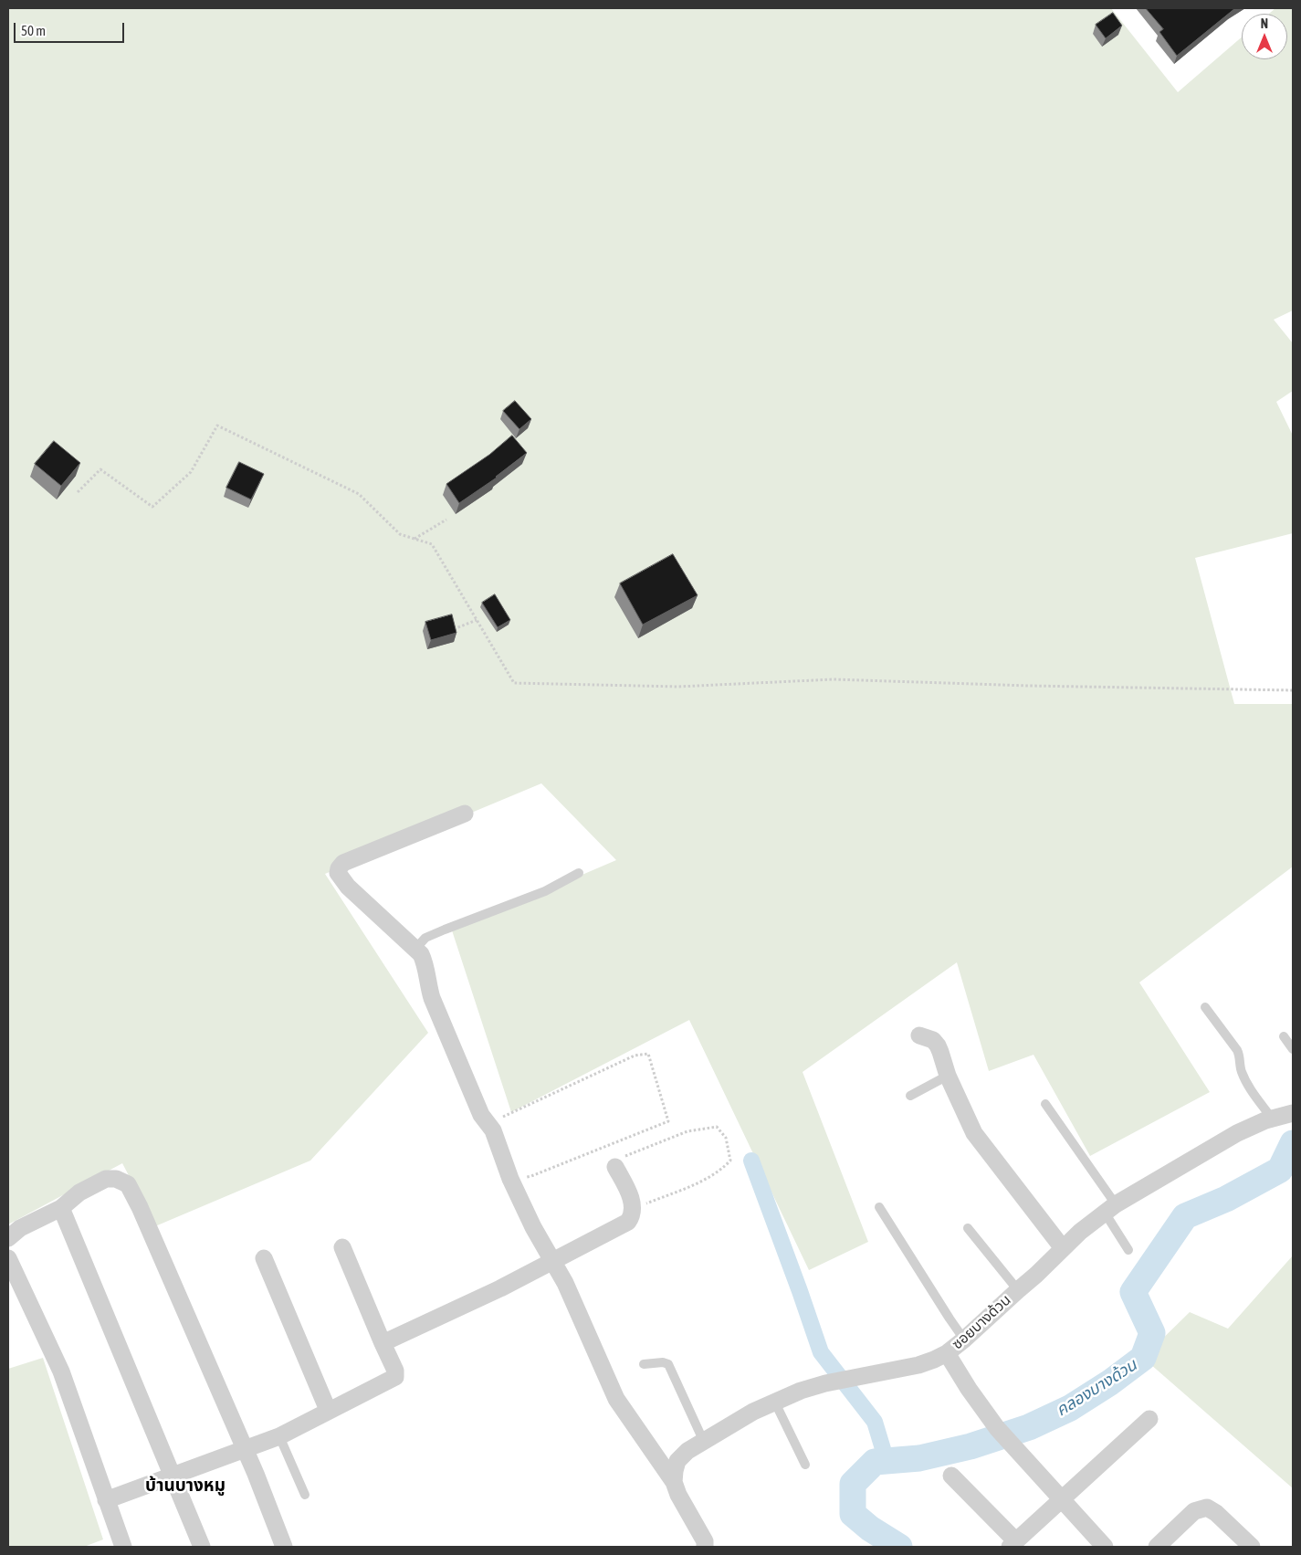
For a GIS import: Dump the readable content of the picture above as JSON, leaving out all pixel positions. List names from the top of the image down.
{
  "streets": {
    "street": ["ซอยบางด้วน"]
  },
  "districts": ["บ้านบางหมู"],
  "water": ["คลองบางด้วน"],
  "scale_bar": "50 m",
  "north": "top"
}
